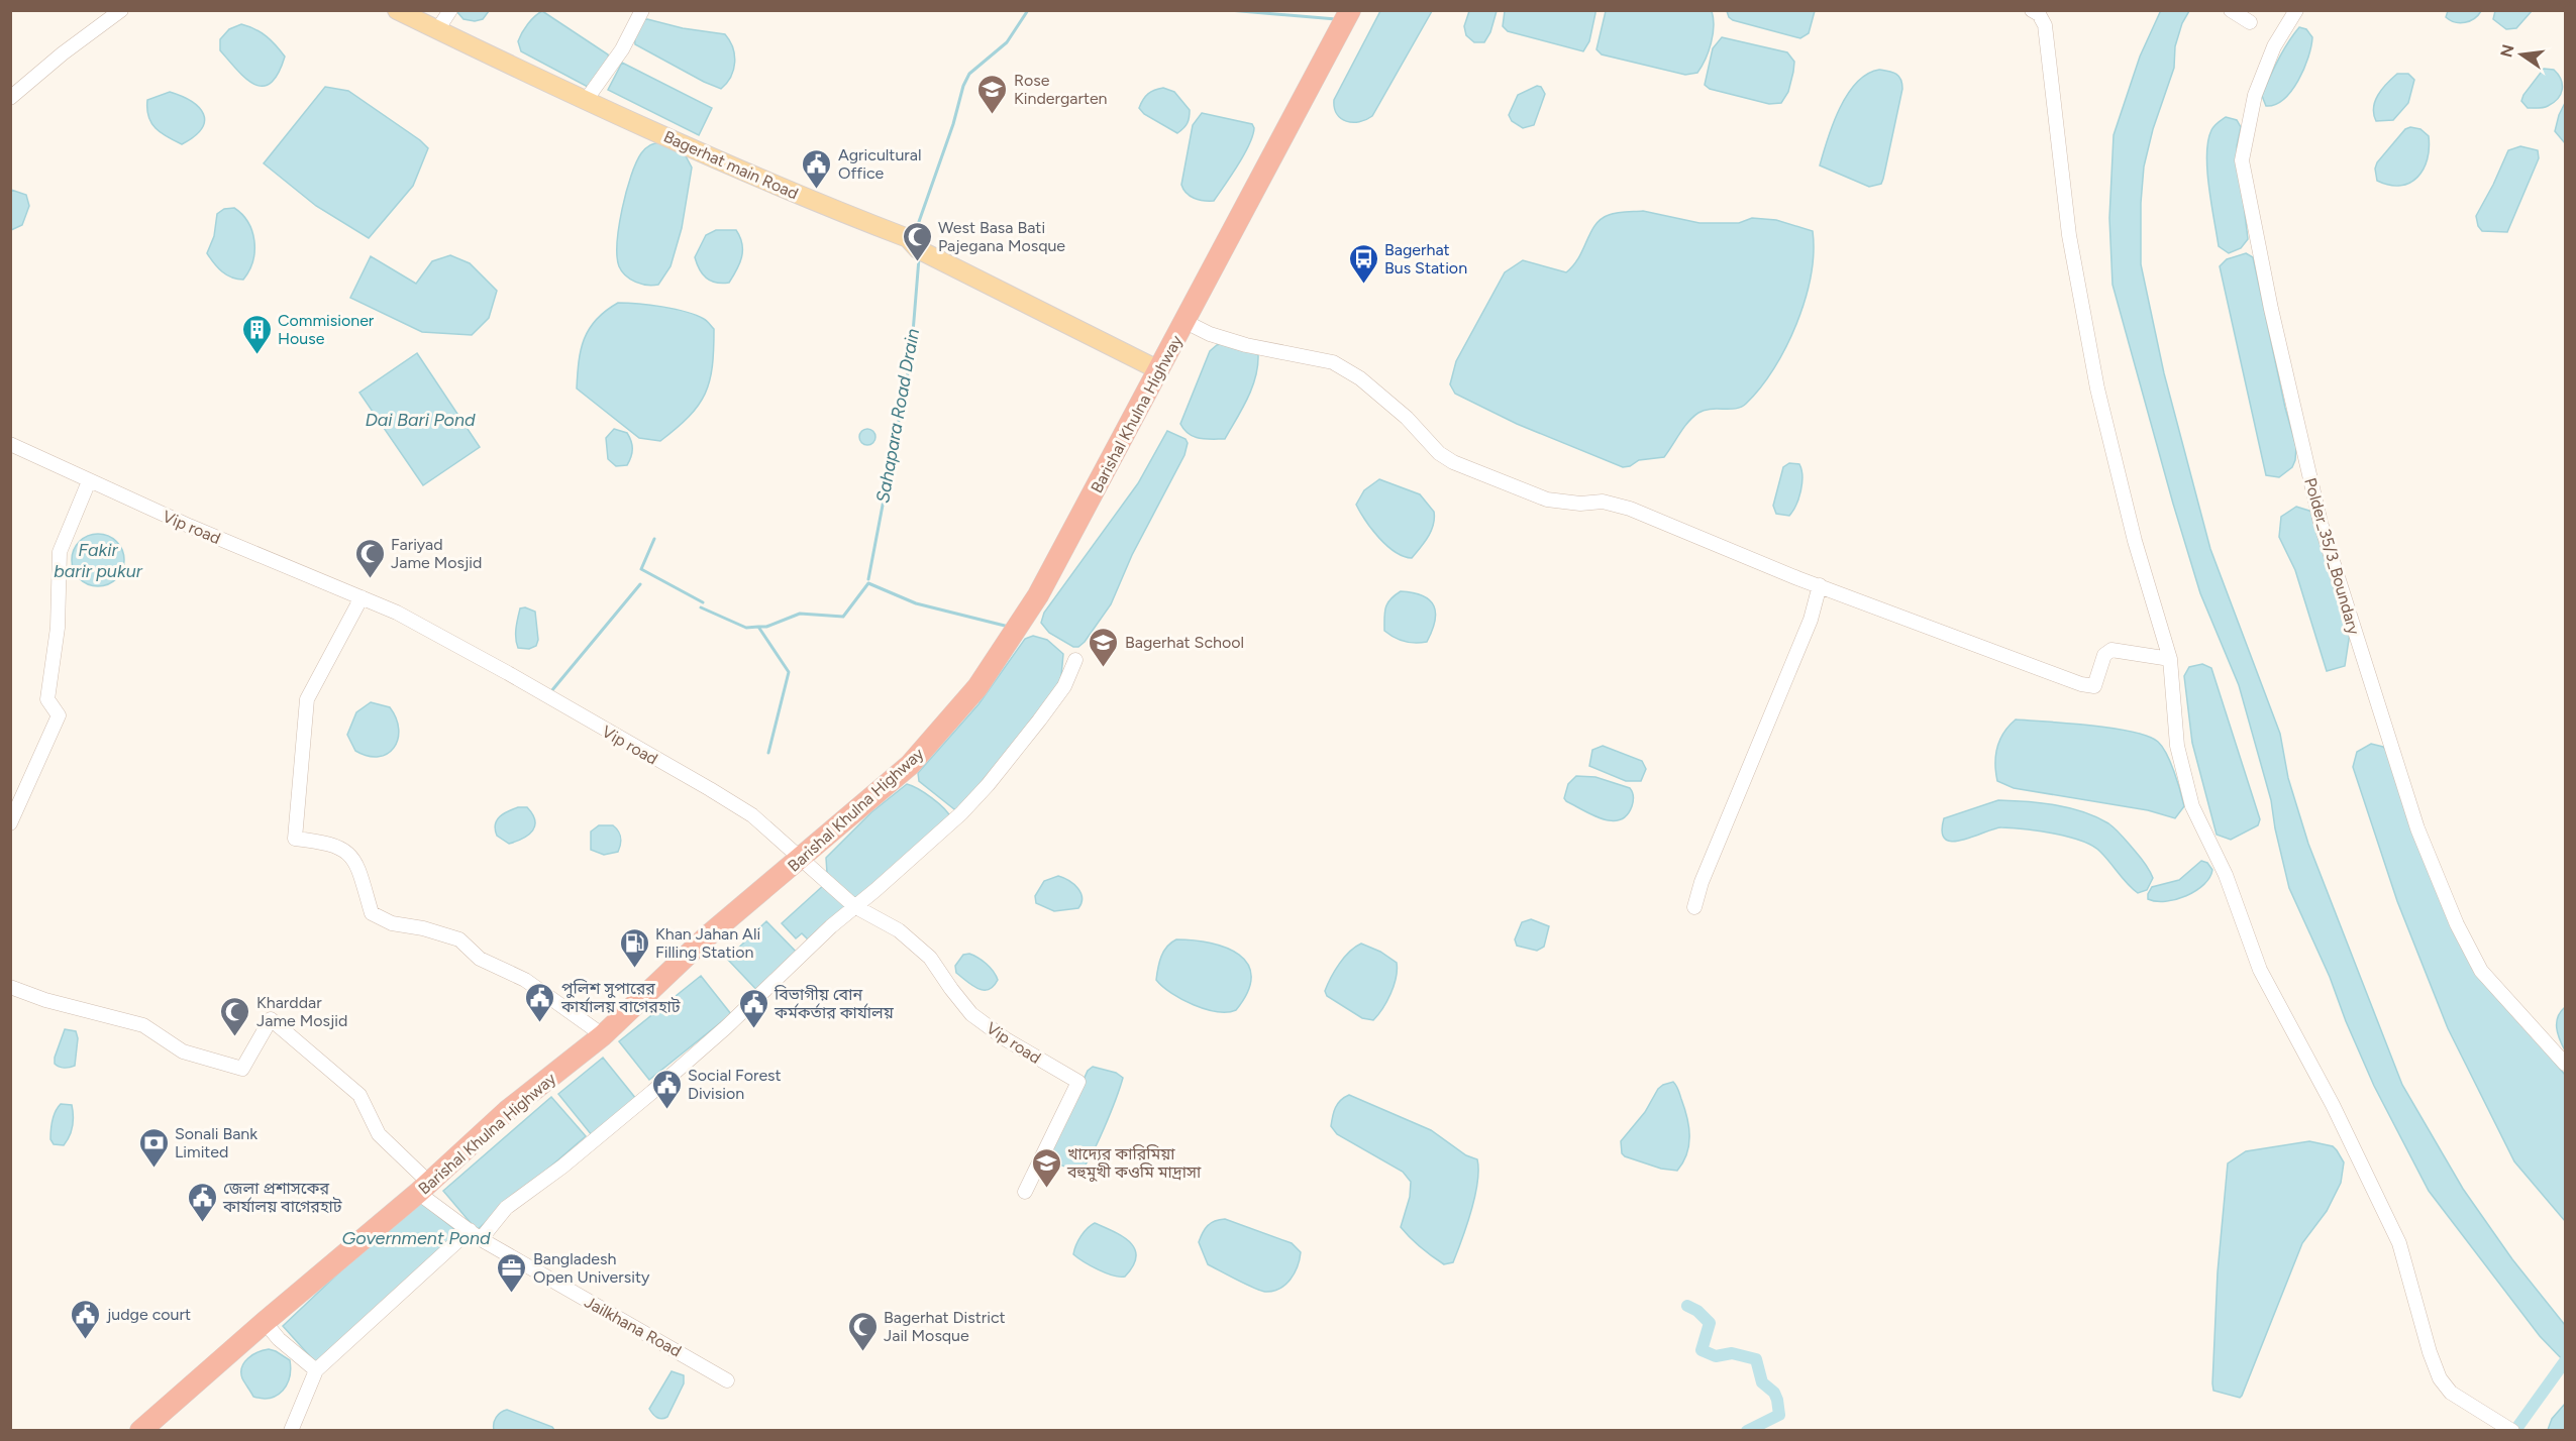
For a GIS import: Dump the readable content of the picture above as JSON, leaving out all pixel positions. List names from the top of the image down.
{
  "streets": {
    "highway": ["Barishal Khulna Highway"],
    "main road": ["Bagerhat main Road"],
    "street": ["Vip road", "Polder_35/3_Boundary", "Jailkhana Road"]
  },
  "crossings": [
    ["Bagerhat main Road", "Barishal Khulna Highway"],
    ["Barishal Khulna Highway", "Vip road"],
    ["Barishal Khulna Highway", "Jailkhana Road"]
  ],
  "water": [
    "Sahapara Road Drain",
    "Dai Bari Pond",
    "Fakir barir pukur",
    "Government Pond"
  ],
  "places": {
    "school or university": ["Rose Kindergarten", "Bagerhat School", "খাদ্যের কারিমিয়া বহুমুখী কওমি মাদ্রাসা"],
    "public building": [
      "Agricultural Office",
      "পুলিশ সুপারের কার্যালয় বাগেরহাট",
      "বিভাগীয় বোন কর্মকর্তার কার্যালয়",
      "Social Forest Division",
      "জেলা প্রশাসকের কার্যালয় বাগেরহাট",
      "judge court"
    ],
    "mosque": [
      "West Basa Bati Pajegana Mosque",
      "Fariyad Jame Mosjid",
      "Kharddar Jame Mosjid",
      "Bagerhat District Jail Mosque"
    ],
    "bus stop": ["Bagerhat Bus Station"],
    "building": ["Commisioner House"],
    "fuel station": ["Khan Jahan Ali Filling Station"],
    "bank": ["Sonali Bank Limited"],
    "office": ["Bangladesh Open University"]
  },
  "north": "left"
}
